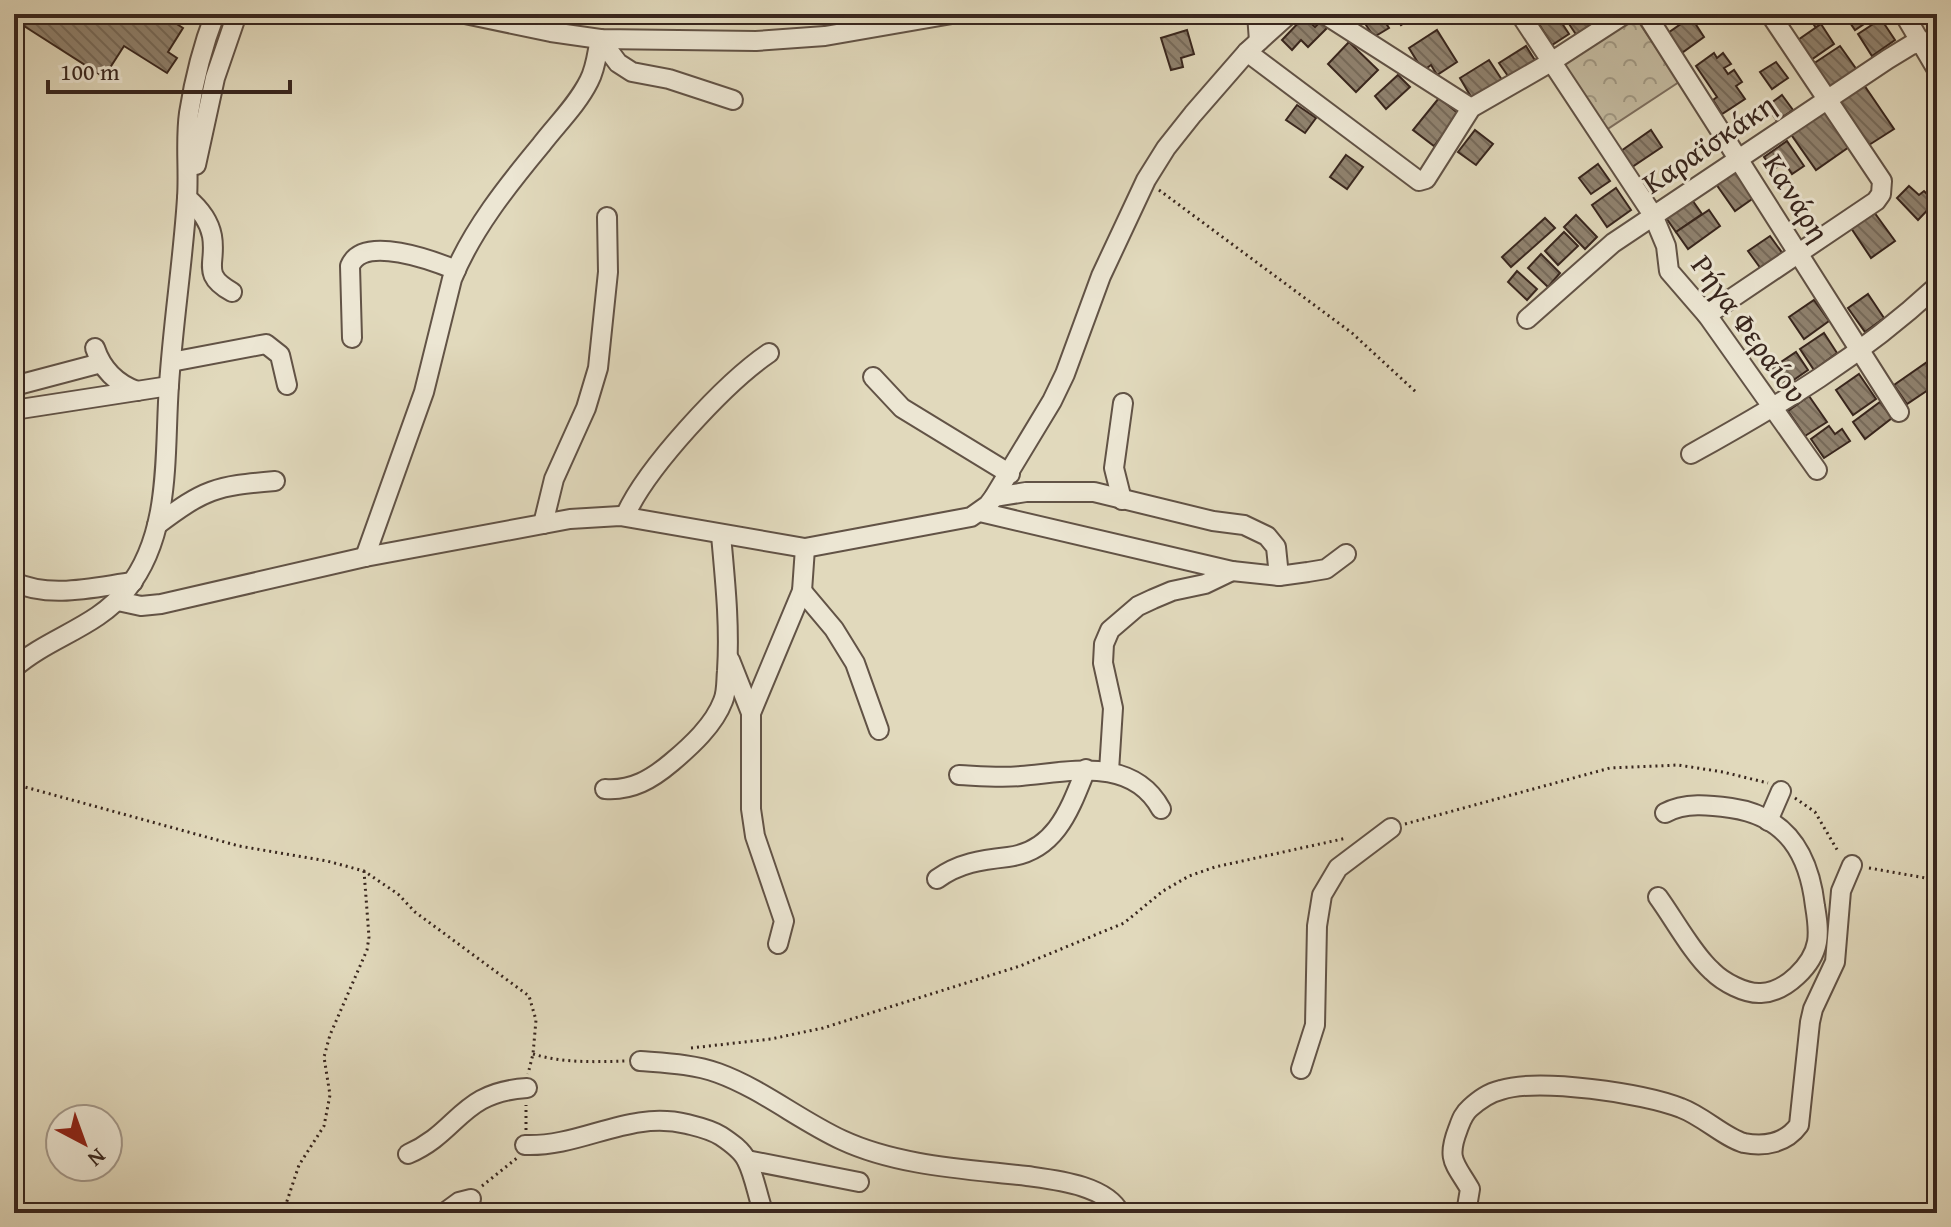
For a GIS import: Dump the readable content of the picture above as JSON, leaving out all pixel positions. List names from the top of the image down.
{
  "streets": {
    "street": ["Καραϊσκάκη", "Κανάρη", "Ρήγα Φεραίου"]
  },
  "crossings": [
    ["Καραϊσκάκη", "Κανάρη"],
    ["Καραϊσκάκη", "Ρήγα Φεραίου"]
  ],
  "scale_bar": "100 m",
  "north": "bottom right"
}
